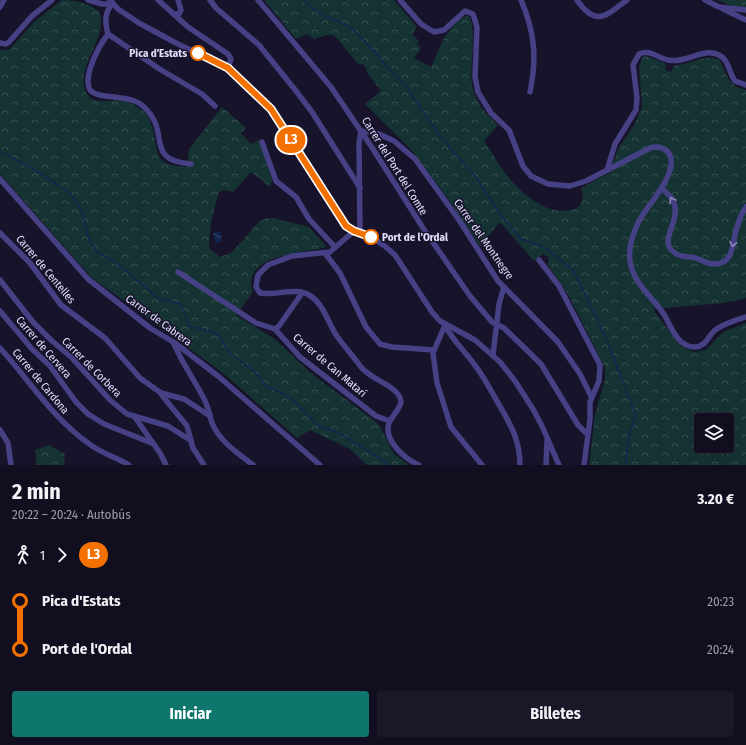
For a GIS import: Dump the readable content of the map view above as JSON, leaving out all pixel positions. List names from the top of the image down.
{
  "streets": {
    "street": [
      "Carrer del Port del Comte",
      "Carrer del Montnegre",
      "Carrer de Centelles",
      "Carrer de Cabrera",
      "Carrer de Cervera",
      "Carrer de Can Matarí",
      "Carrer de Corbera",
      "Carrer de Cardona"
    ]
  },
  "crossings": [
    ["Carrer del Port del Comte", "Carrer del Montnegre"]
  ],
  "places": ["Pica d'Estats", "Port de l'Ordal"],
  "lines": ["bus line L3"],
  "page": {
    "on_map": "L3",
    "heading": ["2 min", "20:22 – 20:24 · Autobús", "3.20 €"],
    "legs": ["1", "L3"],
    "list": [
      {
        "name": "Pica d'Estats",
        "value": "20:23"
      },
      {
        "name": "Port de l'Ordal",
        "value": "20:24"
      }
    ],
    "buttons": ["Iniciar", "Billetes"]
  }
}
